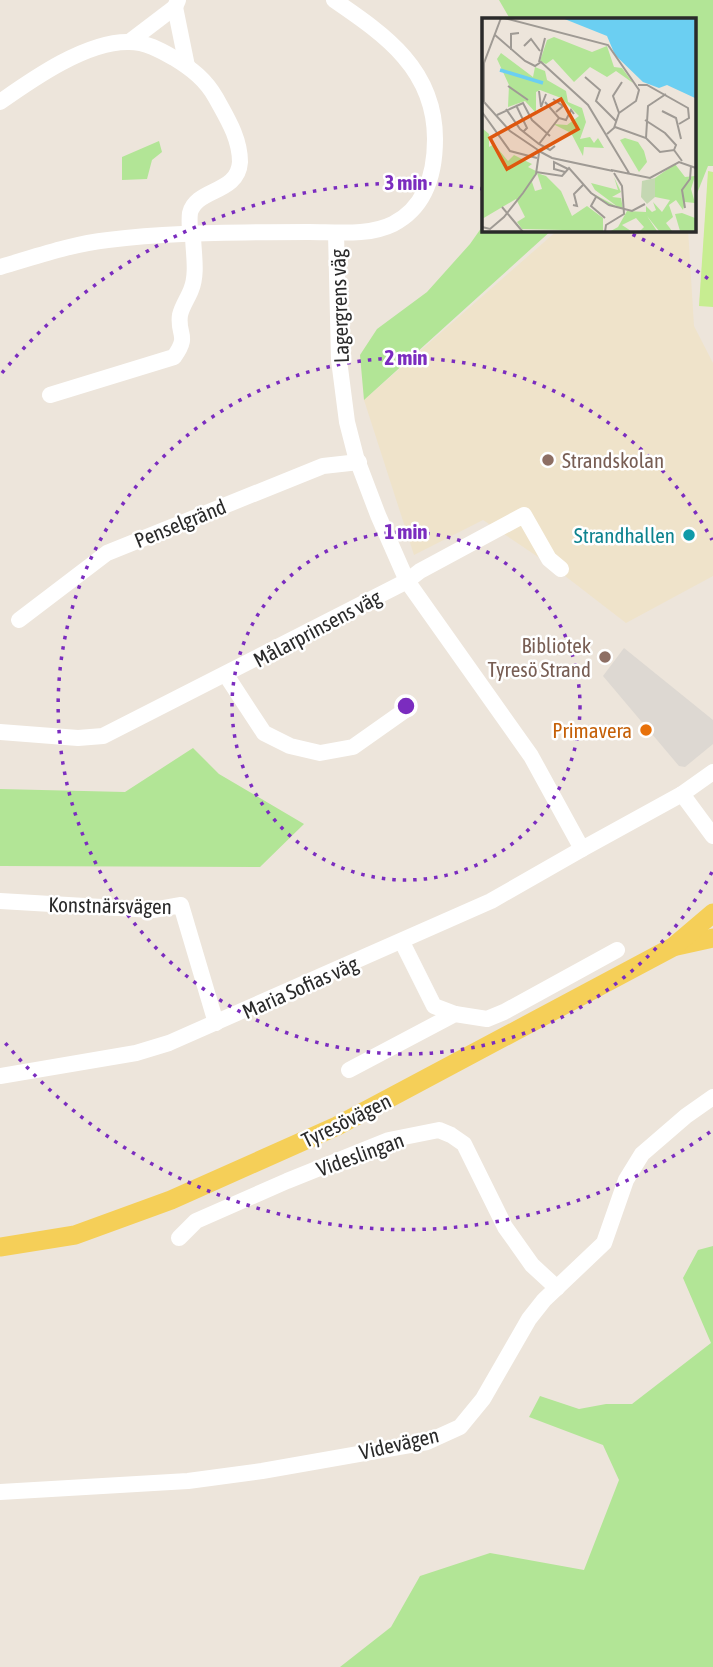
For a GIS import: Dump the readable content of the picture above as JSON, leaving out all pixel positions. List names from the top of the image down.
{
  "streets": {
    "main road": ["Tyresövägen"],
    "street": [
      "Lagergrens väg",
      "Penselgränd",
      "Målarprinsens väg",
      "Konstnärsvägen",
      "Maria Sofias väg",
      "Videslingan",
      "Videvägen"
    ]
  },
  "crossings": [
    ["Lagergrens väg", "Penselgränd"],
    ["Lagergrens väg", "Målarprinsens väg"],
    ["Lagergrens väg", "Maria Sofias väg"],
    ["Konstnärsvägen", "Maria Sofias väg"],
    ["Videslingan", "Videvägen"]
  ],
  "places": [
    "Strandskolan",
    "Strandhallen",
    "Bibliotek Tyresö Strand",
    "Primavera"
  ],
  "rings": ["3 min", "2 min", "1 min"]
}
